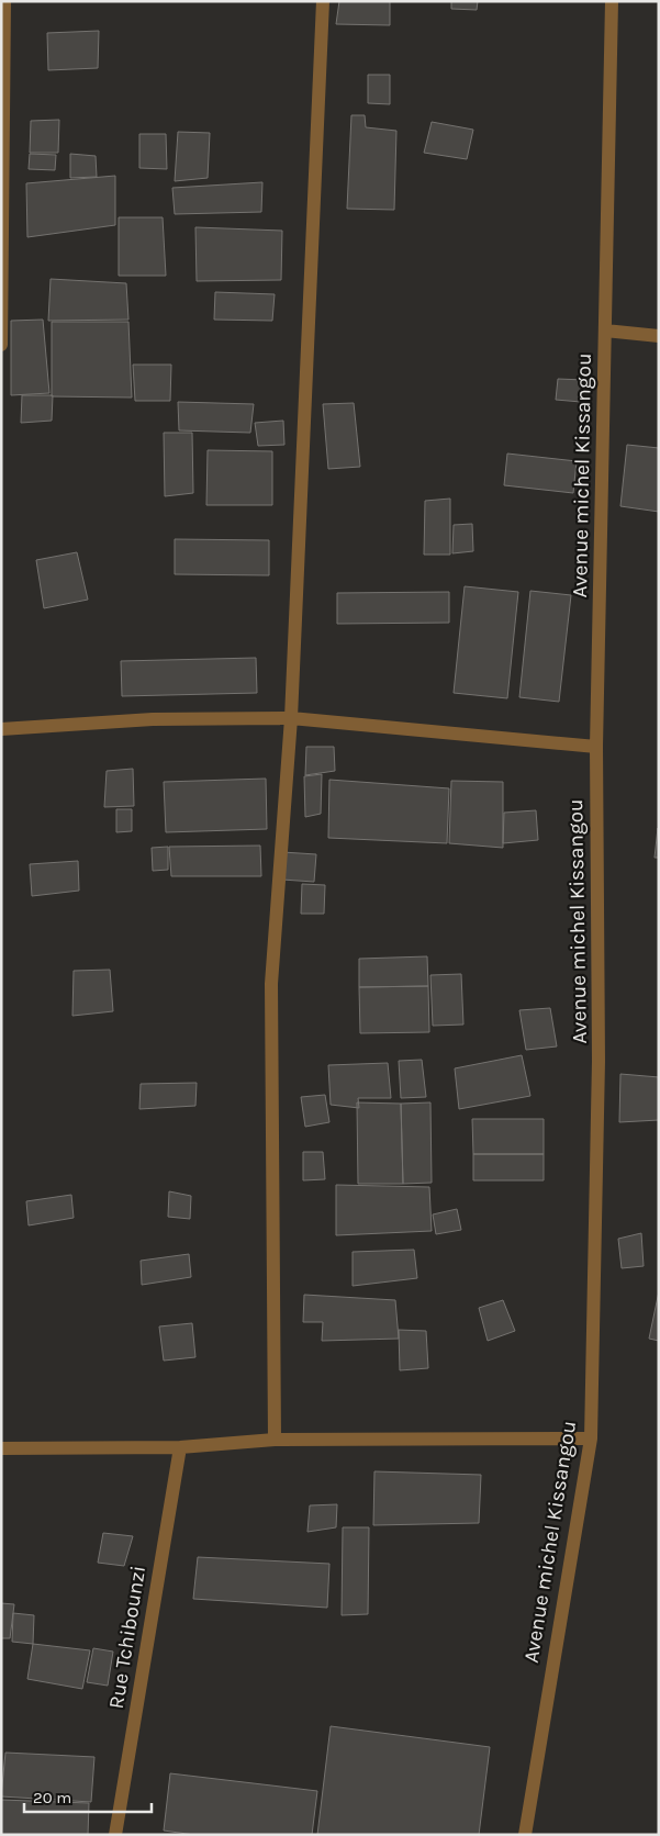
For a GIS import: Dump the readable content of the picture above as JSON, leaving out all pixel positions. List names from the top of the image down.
{
  "streets": {
    "street": ["Avenue michel Kissangou", "Rue Tchibounzi"]
  },
  "scale_bar": "20 m"
}
